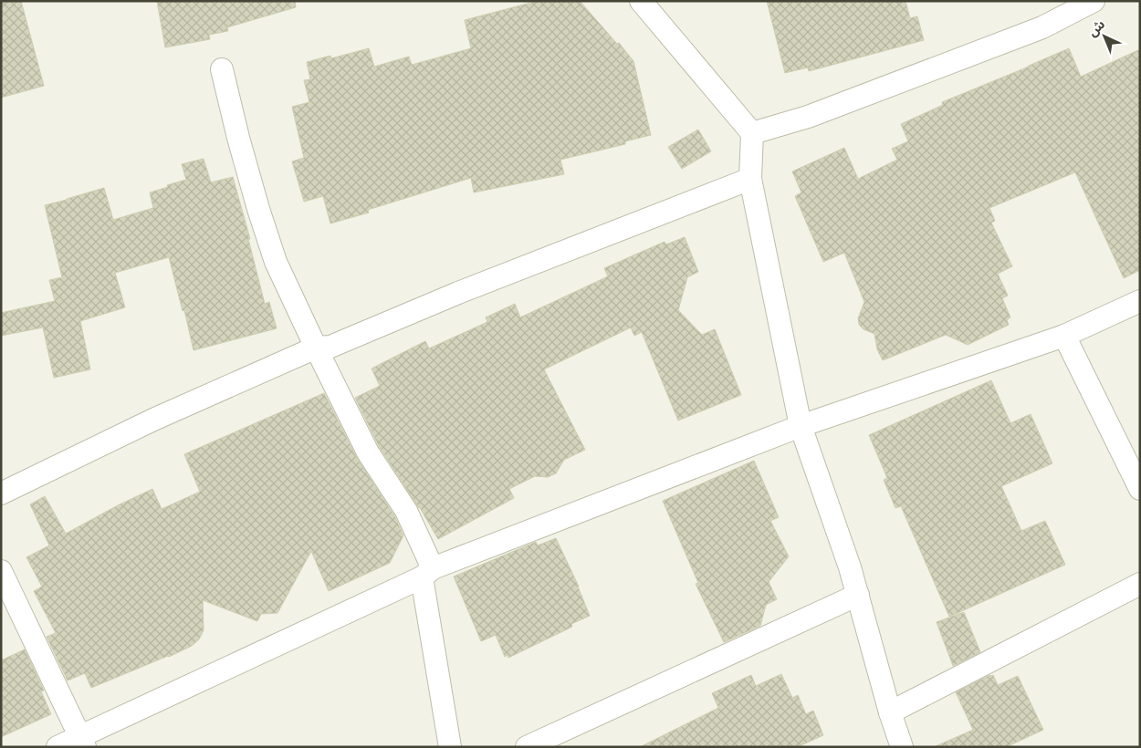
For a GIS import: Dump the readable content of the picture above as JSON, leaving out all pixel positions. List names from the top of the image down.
{
  "north": "top left"
}
